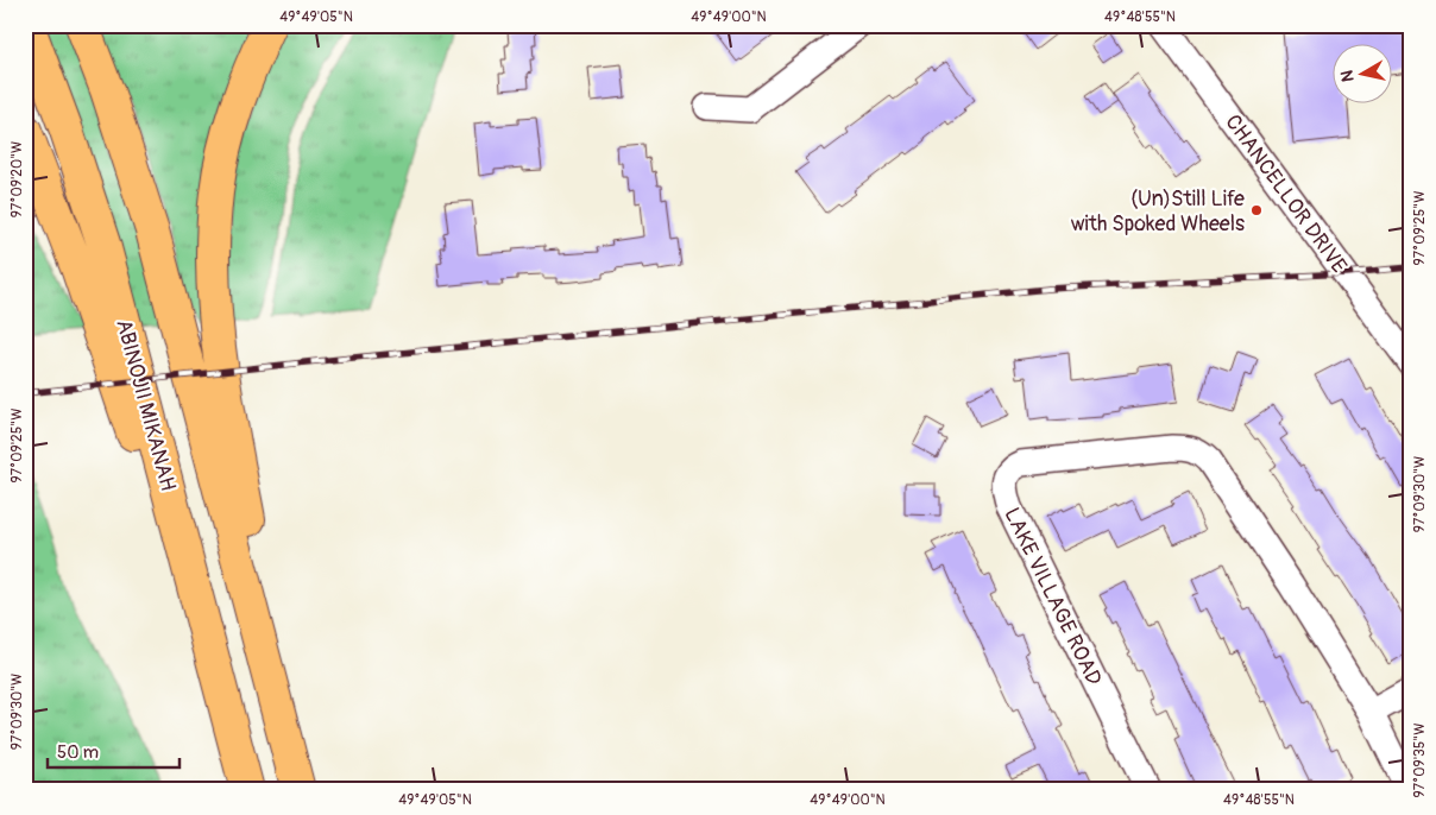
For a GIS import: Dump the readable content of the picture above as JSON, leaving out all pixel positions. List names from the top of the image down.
{
  "streets": {
    "main road": ["ABINOJII MIKANAH"],
    "street": ["CHANCELLOR DRIVE", "LAKE VILLAGE ROAD"]
  },
  "places": ["(Un)Still Life with Spoked Wheels"],
  "scale_bar": "50 m",
  "north": "left",
  "coordinates": [
    "49°49'05\"N",
    "49°49'00\"N",
    "49°48'55\"N",
    "97°09'20\"W",
    "97°09'25\"W",
    "97°09'30\"W",
    "97°09'35\"W"
  ]
}
